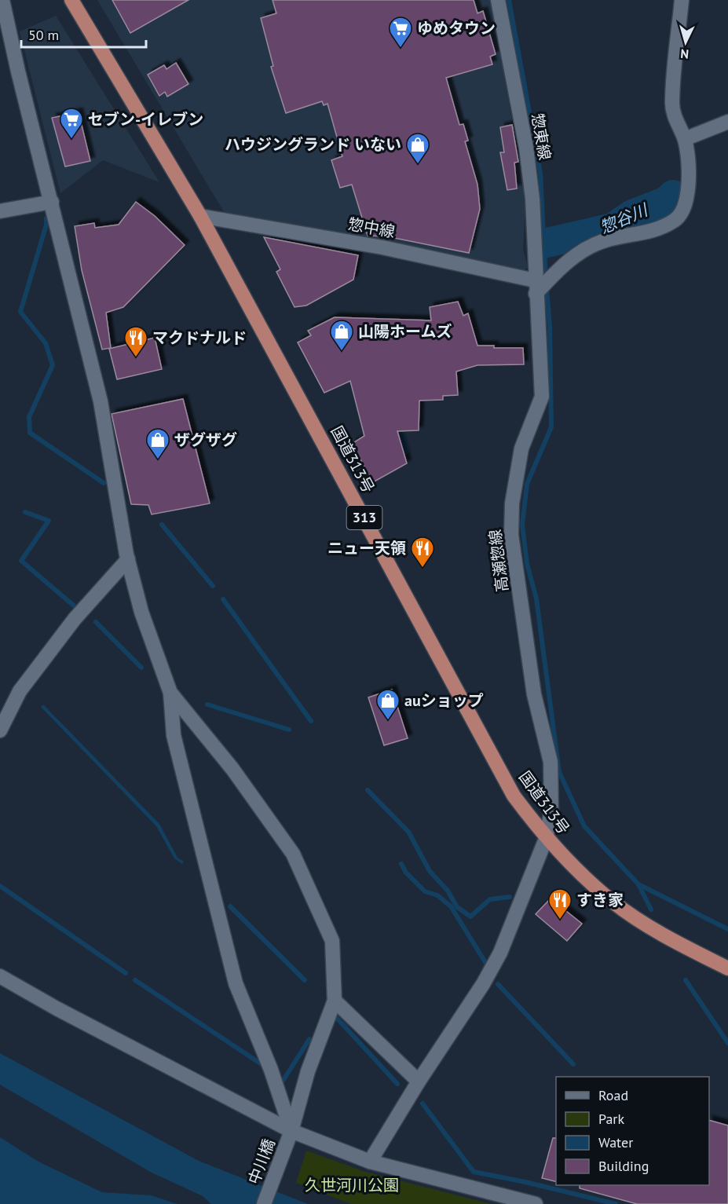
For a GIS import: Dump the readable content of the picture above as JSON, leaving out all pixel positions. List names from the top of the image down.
{
  "streets": {
    "highway": ["国道313号", "313"],
    "street": [
      "惣東線",
      "惣中線",
      "高瀬惣線",
      "中川橋"
    ]
  },
  "crossings": [
    ["惣東線", "惣中線"],
    ["惣東線", "高瀬惣線"],
    ["惣中線", "国道313号"],
    ["惣中線", "高瀬惣線"],
    ["国道313号", "高瀬惣線"]
  ],
  "water": ["惣谷川"],
  "parks": ["久世河川公園"],
  "places": {
    "supermarket": ["ゆめタウン", "セブン-イレブン"],
    "shop": [
      "ハウジングランド いない",
      "山陽ホームズ",
      "ザグザグ",
      "auショップ"
    ],
    "restaurant": ["マクドナルド", "ニュー天領", "すき家"]
  },
  "legend": [
    "Road",
    "Park",
    "Water",
    "Building"
  ],
  "scale_bar": "50 m",
  "north": "bottom"
}
